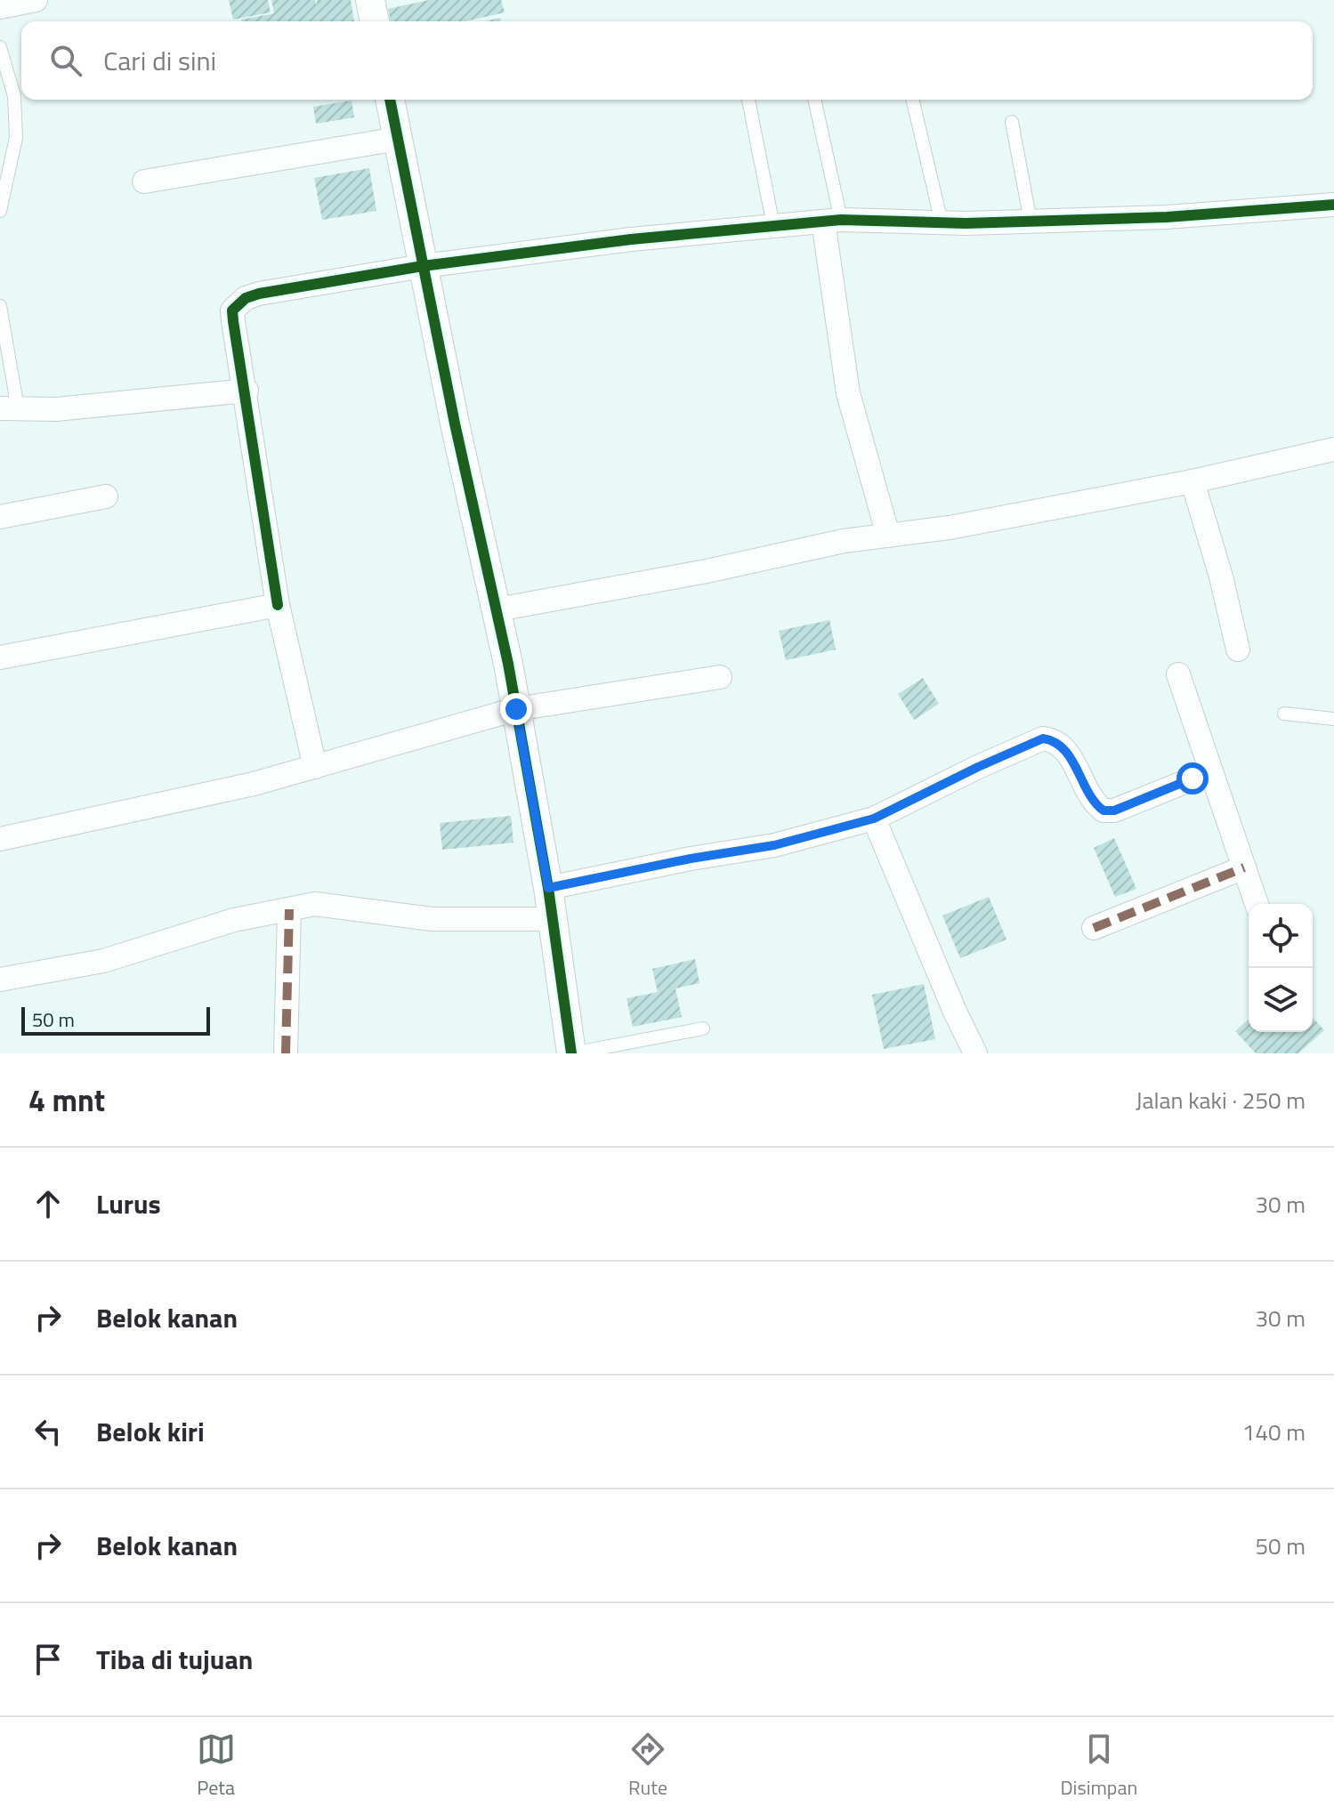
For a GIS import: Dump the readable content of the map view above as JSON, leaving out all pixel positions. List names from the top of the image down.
{
  "scale_bar": "50 m",
  "page": {
    "search": "Cari di sini",
    "scale": "50 m",
    "heading": ["4 mnt", "Jalan kaki · 250 m"],
    "list": [
      ["Lurus", "30 m"],
      ["Belok kanan", "30 m"],
      ["Belok kiri", "140 m"],
      ["Belok kanan", "50 m"],
      "Tiba di tujuan"
    ],
    "nav": ["Peta", "Rute", "Disimpan"]
  }
}
